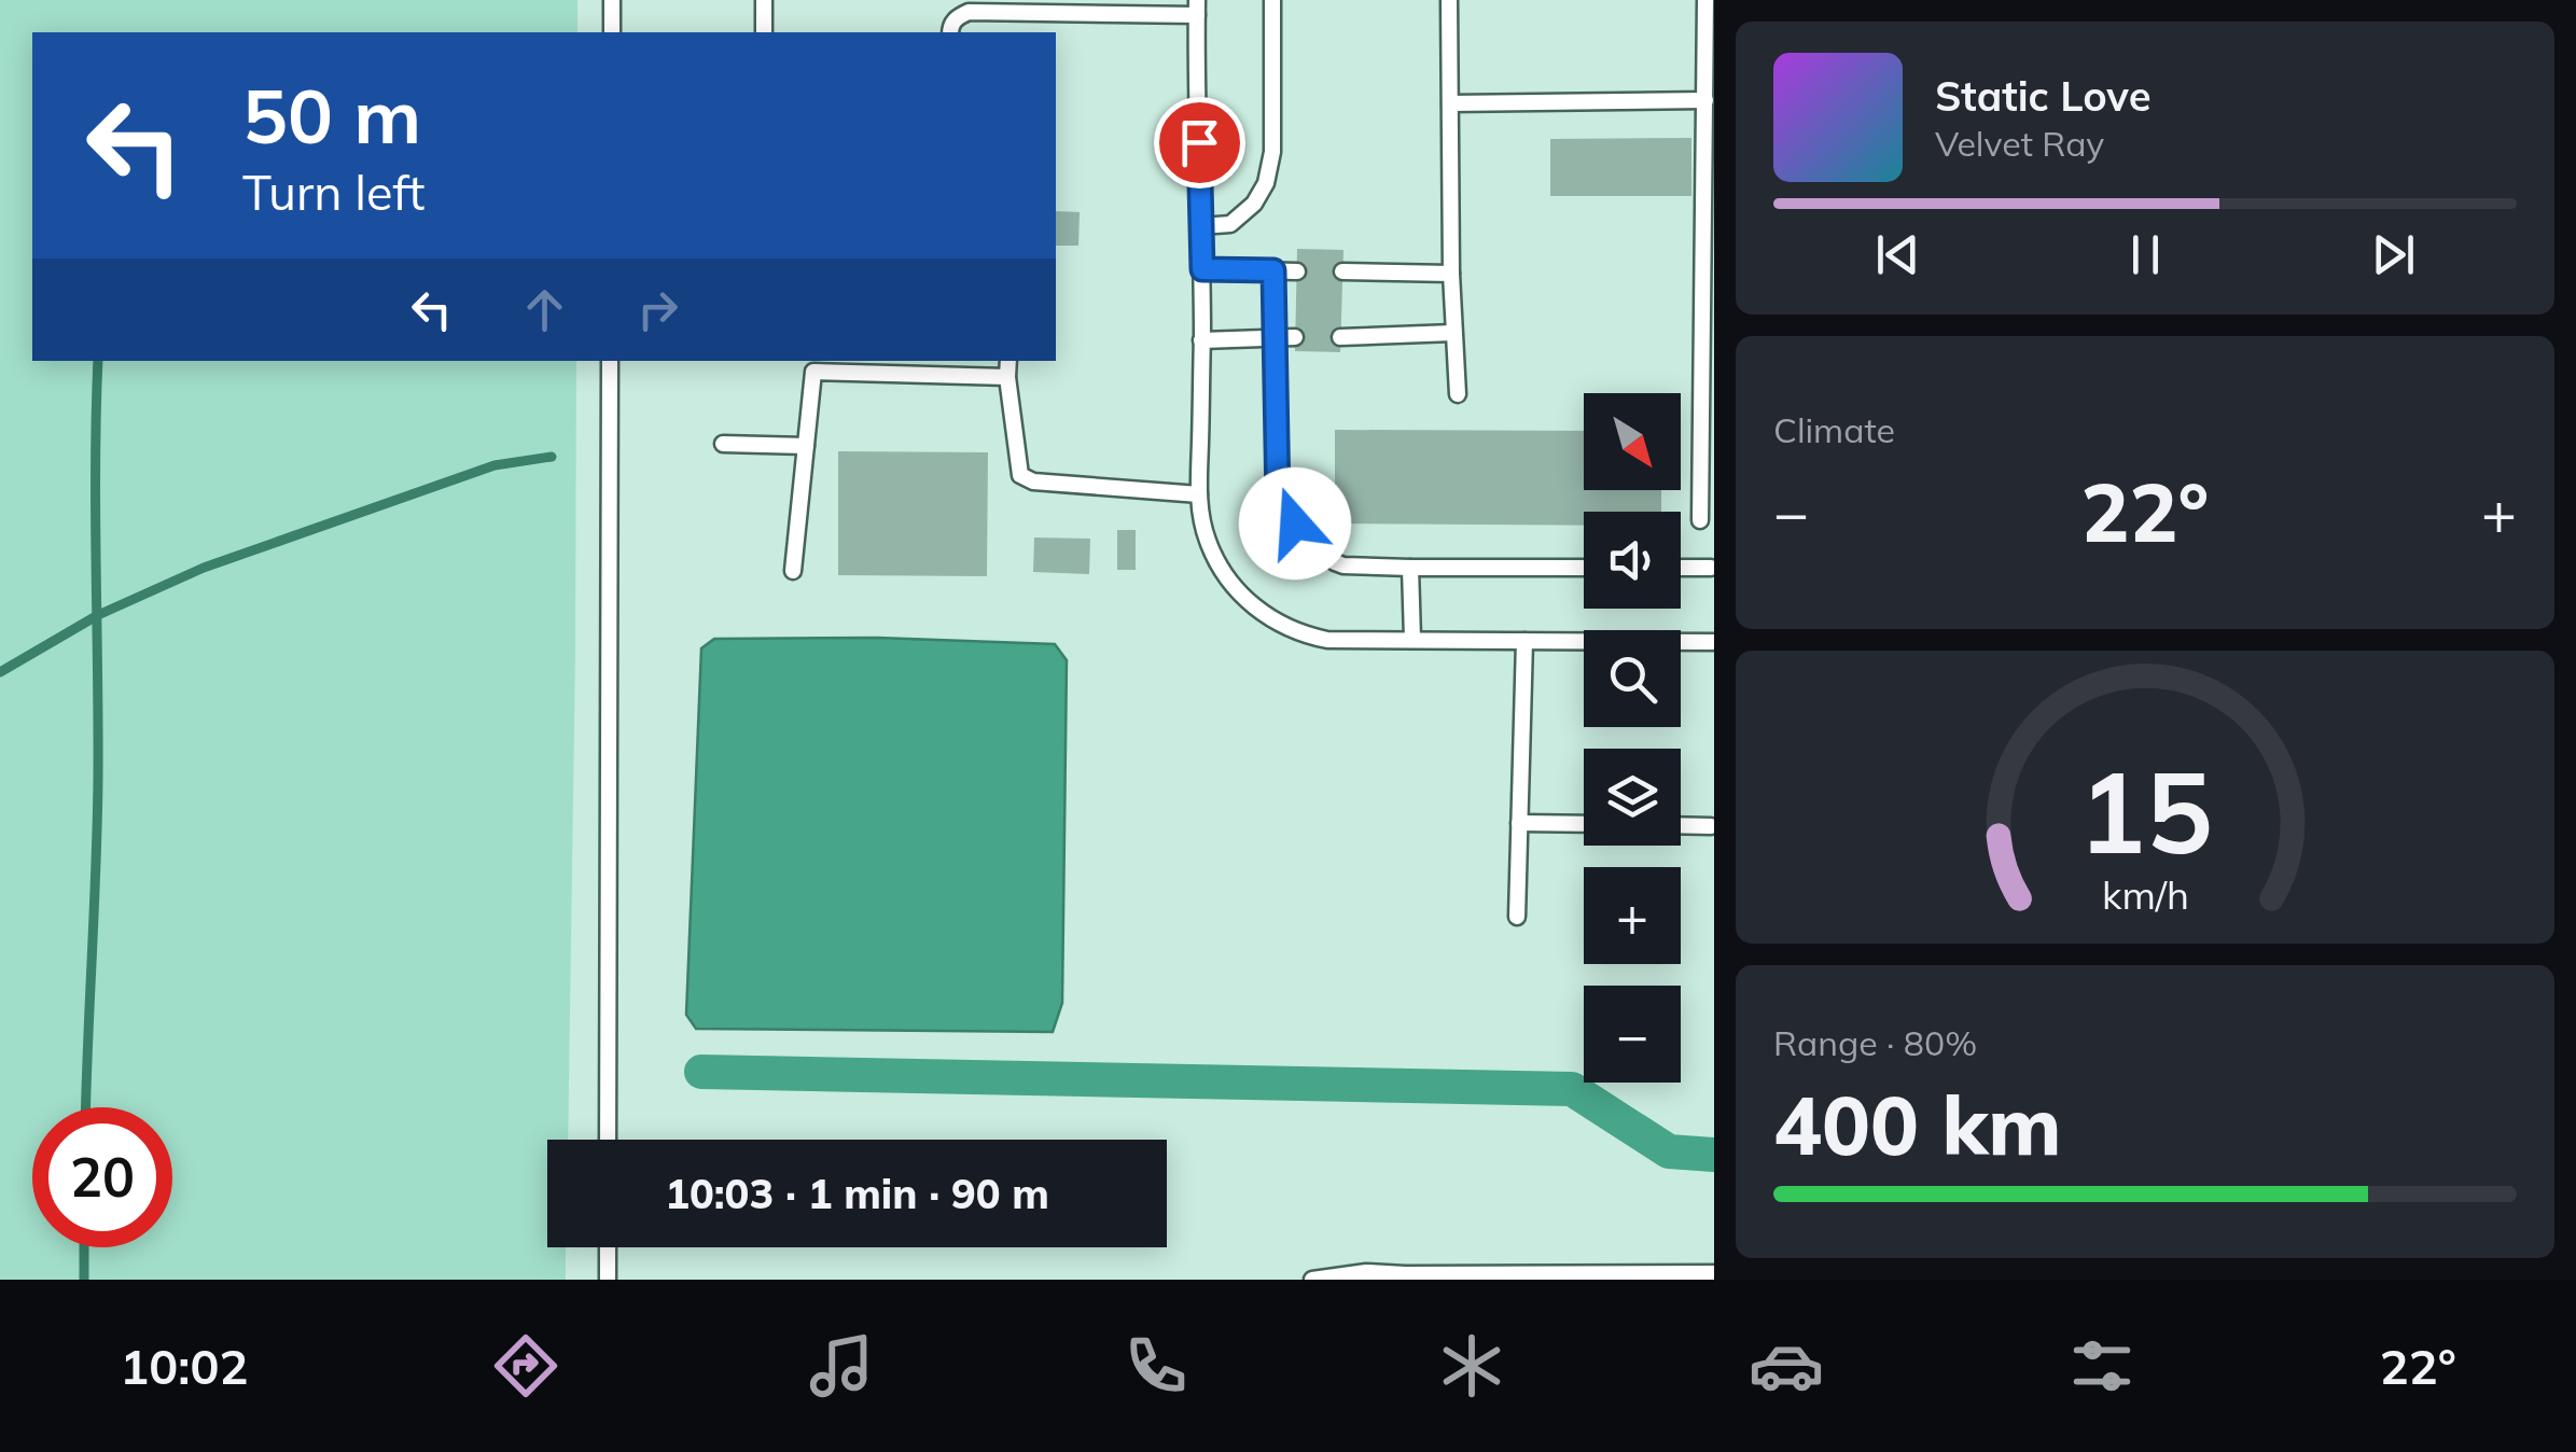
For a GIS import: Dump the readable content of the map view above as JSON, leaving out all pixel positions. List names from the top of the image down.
{
  "north": "bottom right",
  "page": {
    "turn": ["50 m", "Turn left"],
    "song": ["Static Love", "Velvet Ray"],
    "tile": [
      "Climate",
      ["Range · 80%", "400 km"]
    ],
    "map_buttons": ["+", "−"],
    "heat": ["−", "22°", "+"],
    "limit": "20",
    "trip": "10:03 · 1 min · 90 m",
    "tabs": ["10:02", "22°"],
    "gauge": ["15", "km/h"]
  }
}
